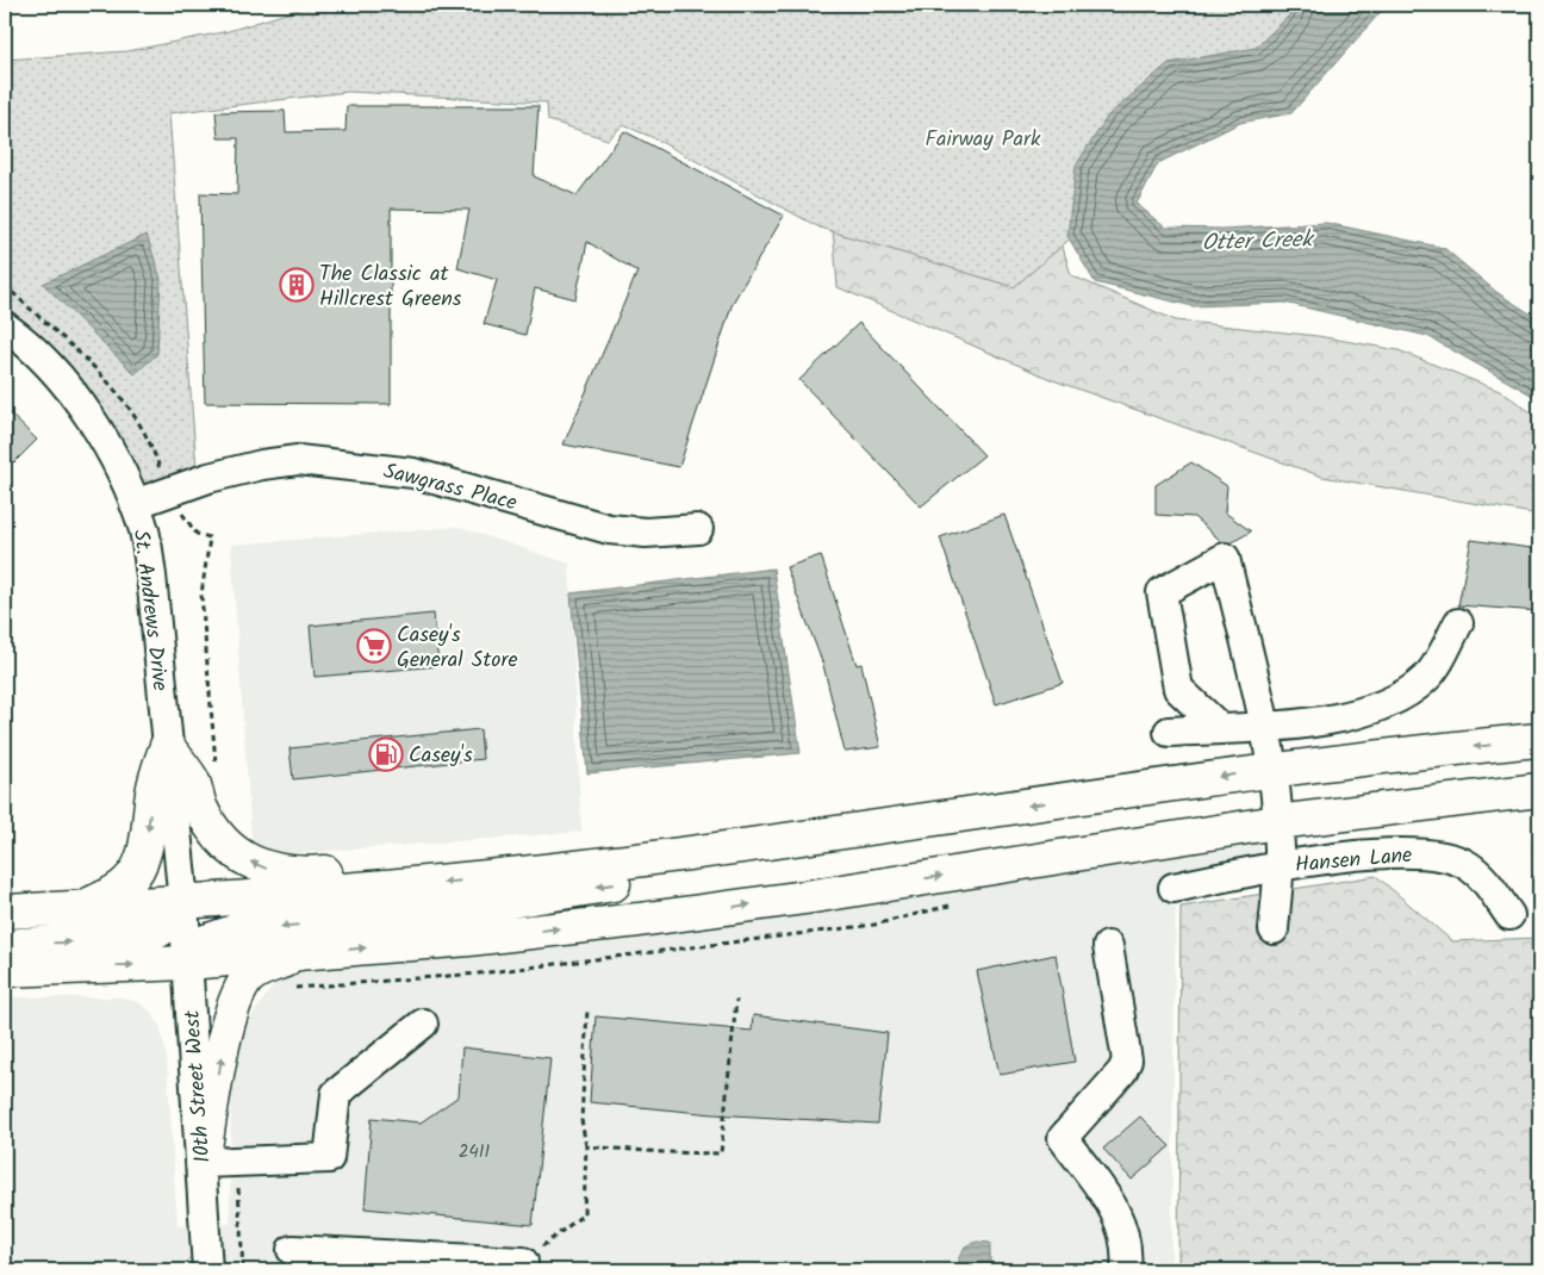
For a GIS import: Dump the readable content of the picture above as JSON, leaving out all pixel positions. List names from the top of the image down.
{
  "streets": {
    "street": [
      "Sawgrass Place",
      "St. Andrews Drive",
      "Hansen Lane",
      "10th Street West"
    ]
  },
  "crossings": [
    ["Sawgrass Place", "St. Andrews Drive"],
    ["St. Andrews Drive", "10th Street West"]
  ],
  "water": ["Otter Creek"],
  "parks": ["Fairway Park"],
  "places": {
    "building": ["The Classic at Hillcrest Greens"],
    "supermarket": ["Casey's General Store"],
    "fuel station": ["Casey's"]
  },
  "house_numbers": ["2411"]
}
